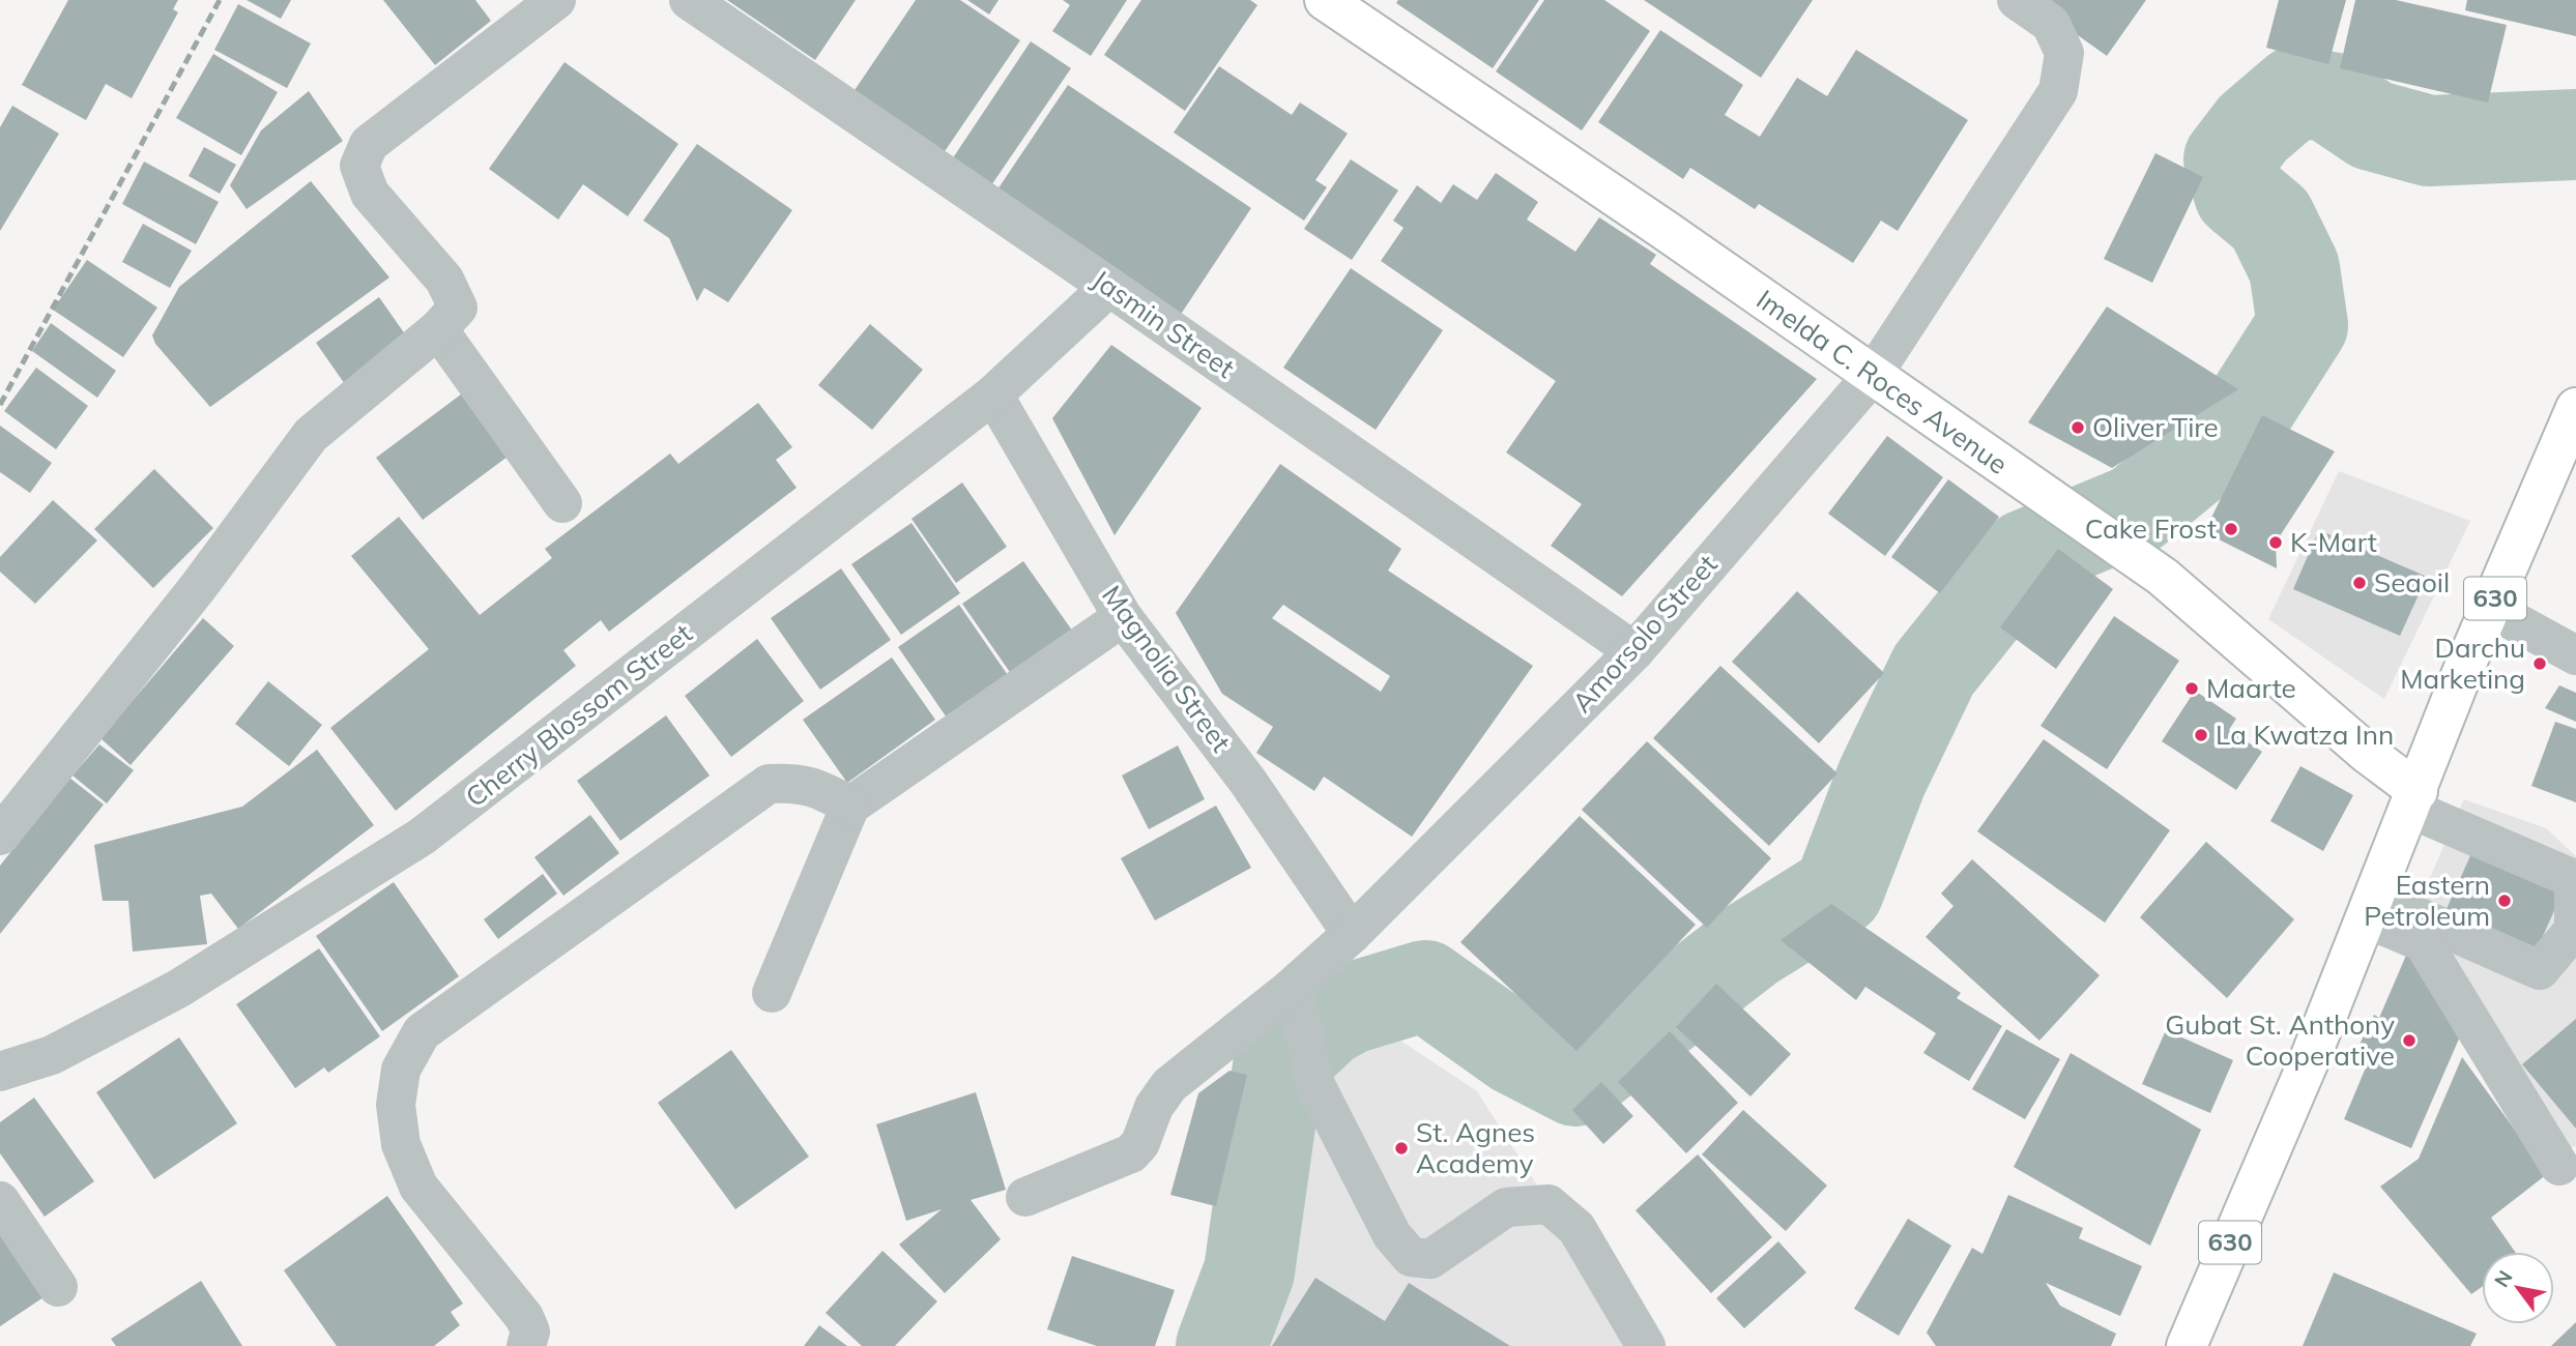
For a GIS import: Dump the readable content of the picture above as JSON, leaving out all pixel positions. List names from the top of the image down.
{
  "streets": {
    "main road": ["Imelda C. Roces Avenue", "630"],
    "street": [
      "Jasmin Street",
      "Amorsolo Street",
      "Magnolia Street",
      "Cherry Blossom Street"
    ]
  },
  "crossings": [
    ["Jasmin Street", "Amorsolo Street"],
    ["Jasmin Street", "Cherry Blossom Street"],
    ["Imelda C. Roces Avenue", "630"],
    ["Imelda C. Roces Avenue", "Amorsolo Street"],
    ["Amorsolo Street", "Magnolia Street"],
    ["Magnolia Street", "Cherry Blossom Street"]
  ],
  "places": [
    "Oliver Tire",
    "Cake Frost",
    "K-Mart",
    "Seaoil",
    "Darchu Marketing",
    "Maarte",
    "La Kwatza Inn",
    "Eastern Petroleum",
    "Gubat St. Anthony Cooperative",
    "St. Agnes Academy"
  ],
  "north": "top left"
}
